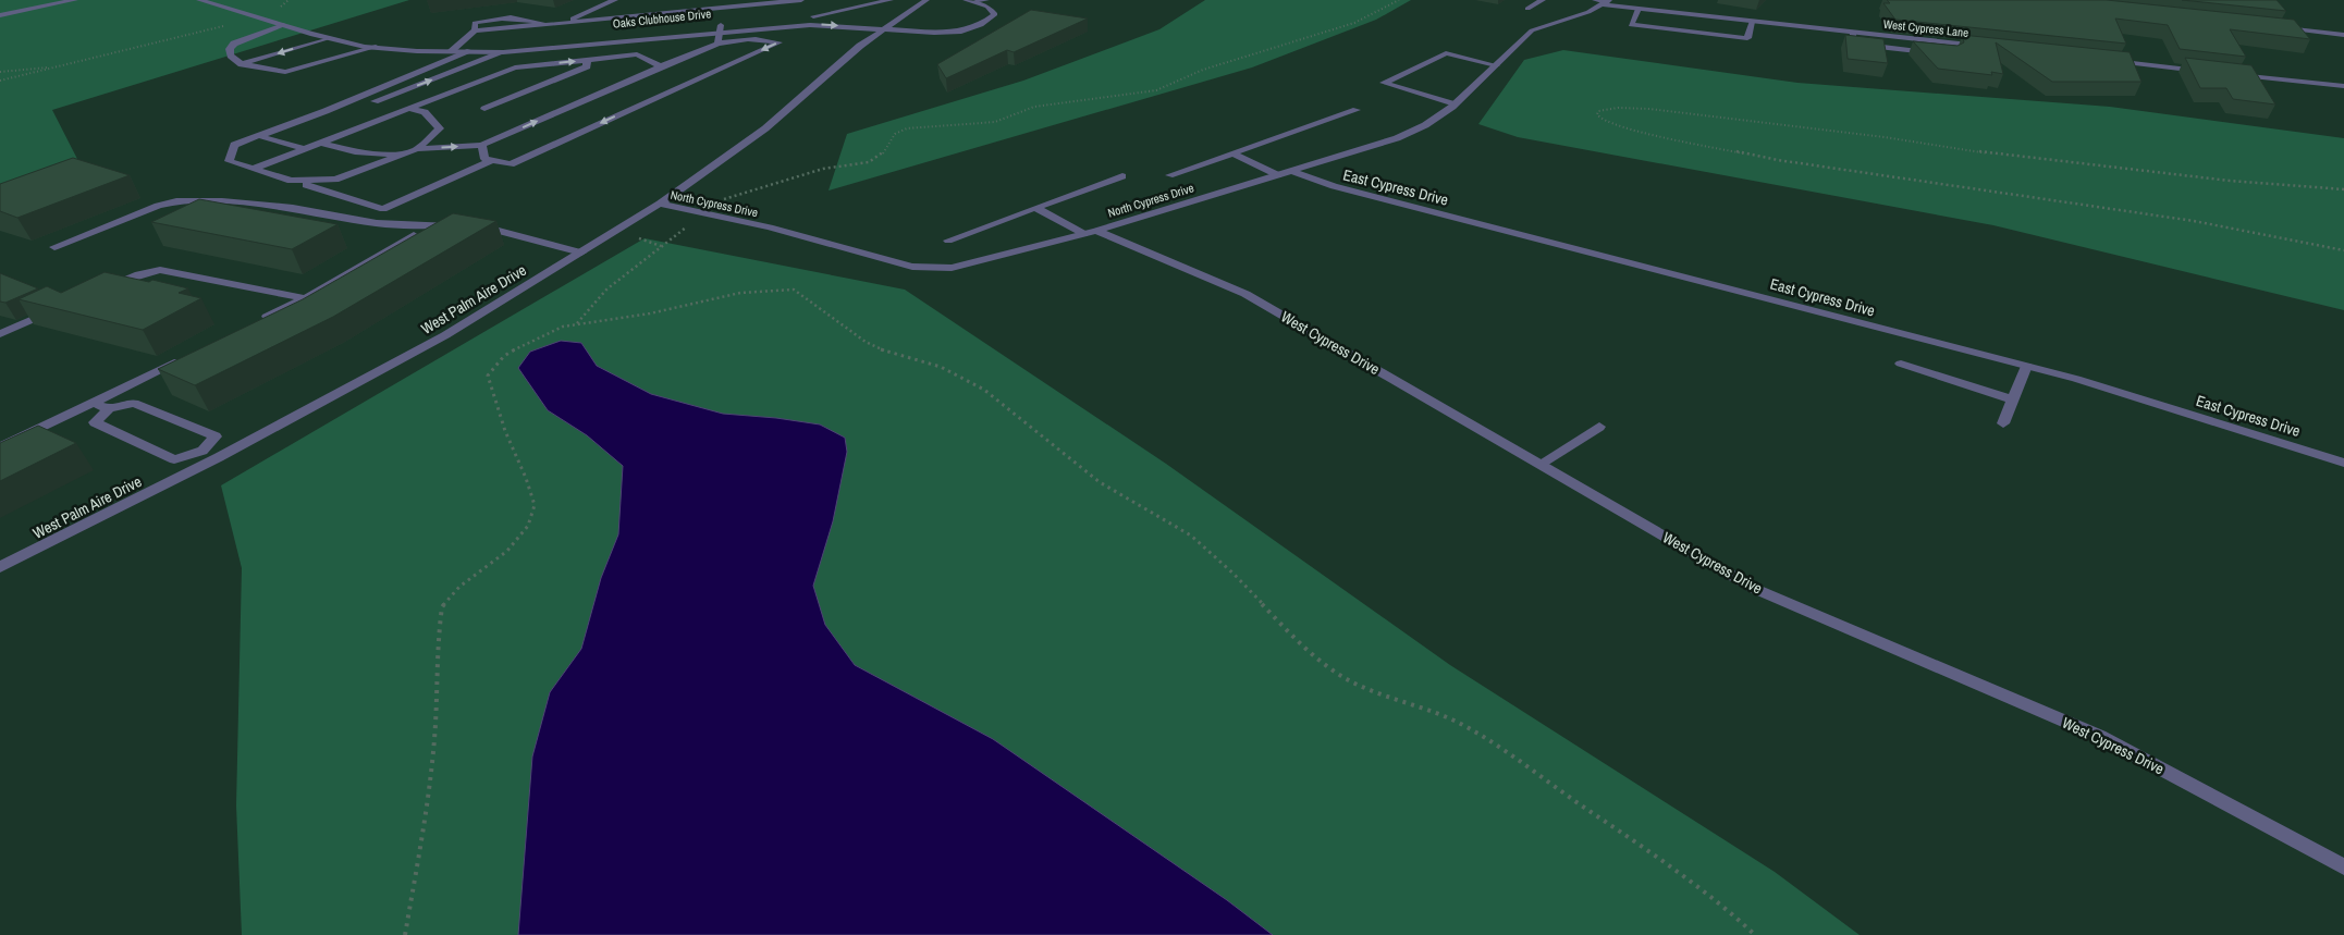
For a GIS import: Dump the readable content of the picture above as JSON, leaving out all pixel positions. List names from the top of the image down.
{
  "streets": {
    "street": [
      "Oaks Clubhouse Drive",
      "West Cypress Lane",
      "East Cypress Drive",
      "North Cypress Drive",
      "West Palm Aire Drive",
      "West Cypress Drive"
    ]
  },
  "crossings": [
    ["Oaks Clubhouse Drive", "West Palm Aire Drive"],
    ["West Cypress Lane", "North Cypress Drive"],
    ["East Cypress Drive", "North Cypress Drive"],
    ["North Cypress Drive", "West Palm Aire Drive"],
    ["North Cypress Drive", "West Cypress Drive"]
  ]
}
